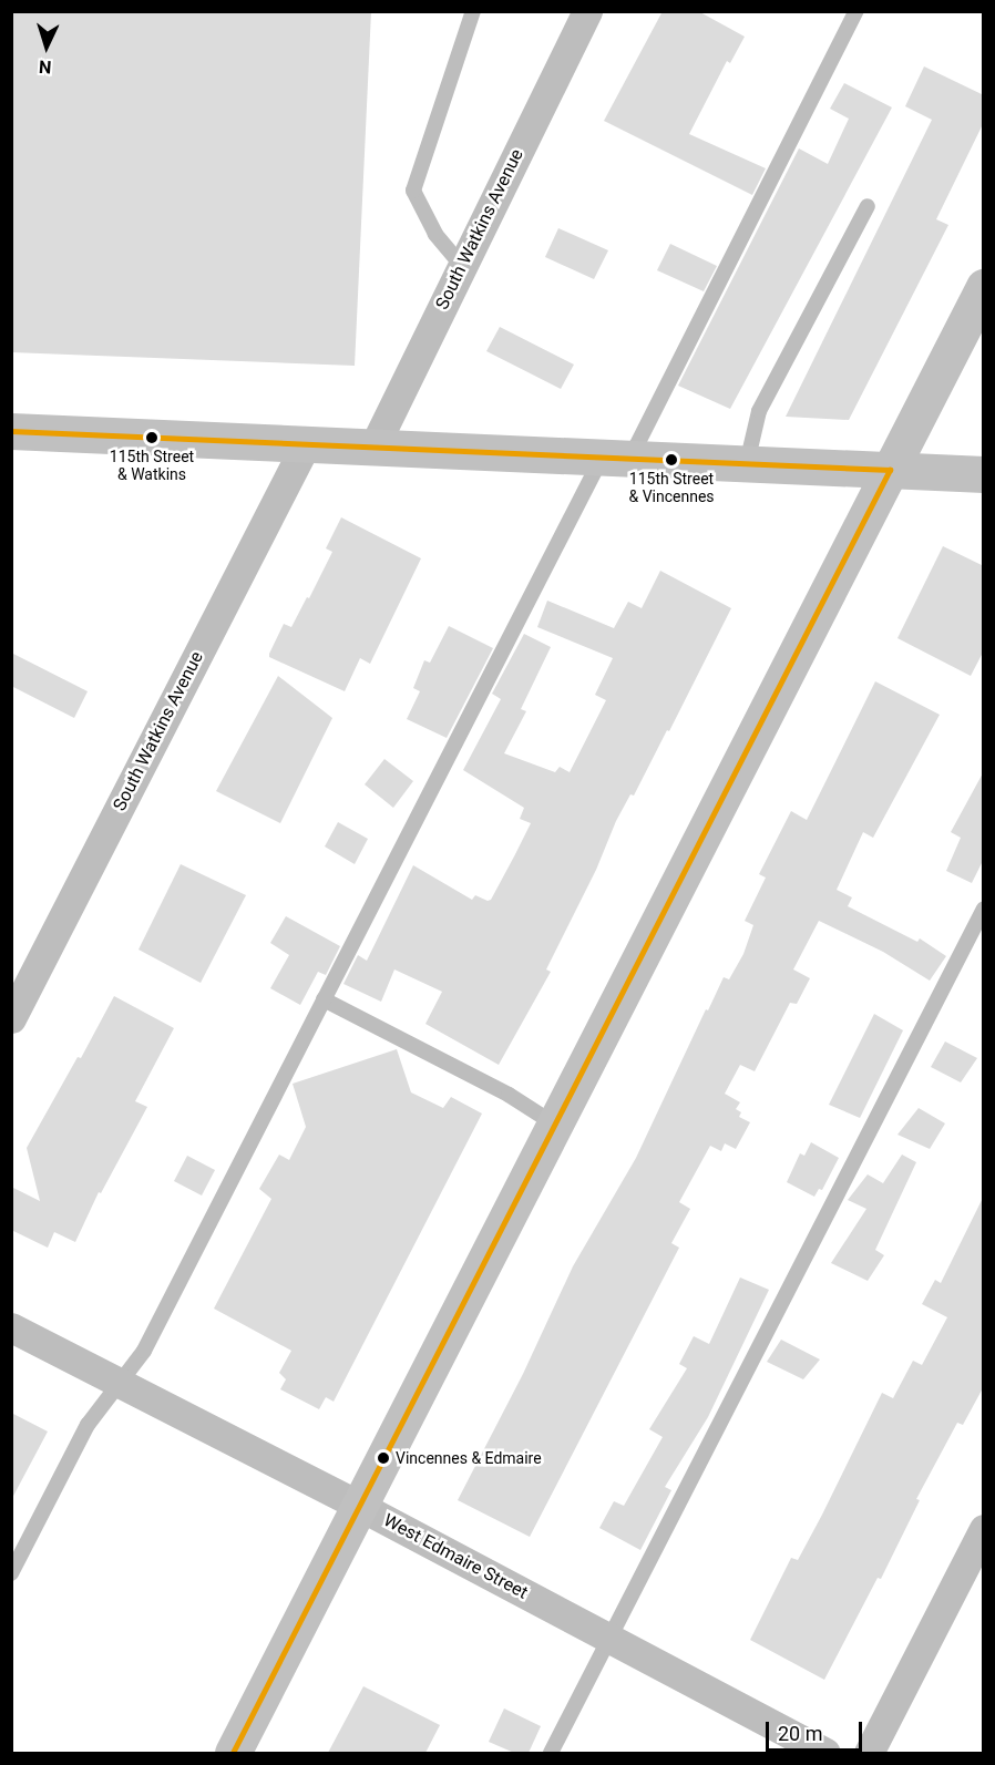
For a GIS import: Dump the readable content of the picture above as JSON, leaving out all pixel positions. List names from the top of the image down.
{
  "streets": {
    "street": ["South Watkins Avenue", "West Edmaire Street"]
  },
  "places": ["115th Street & Watkins", "115th Street & Vincennes", "Vincennes & Edmaire"],
  "scale_bar": "20 m",
  "north": "bottom"
}
